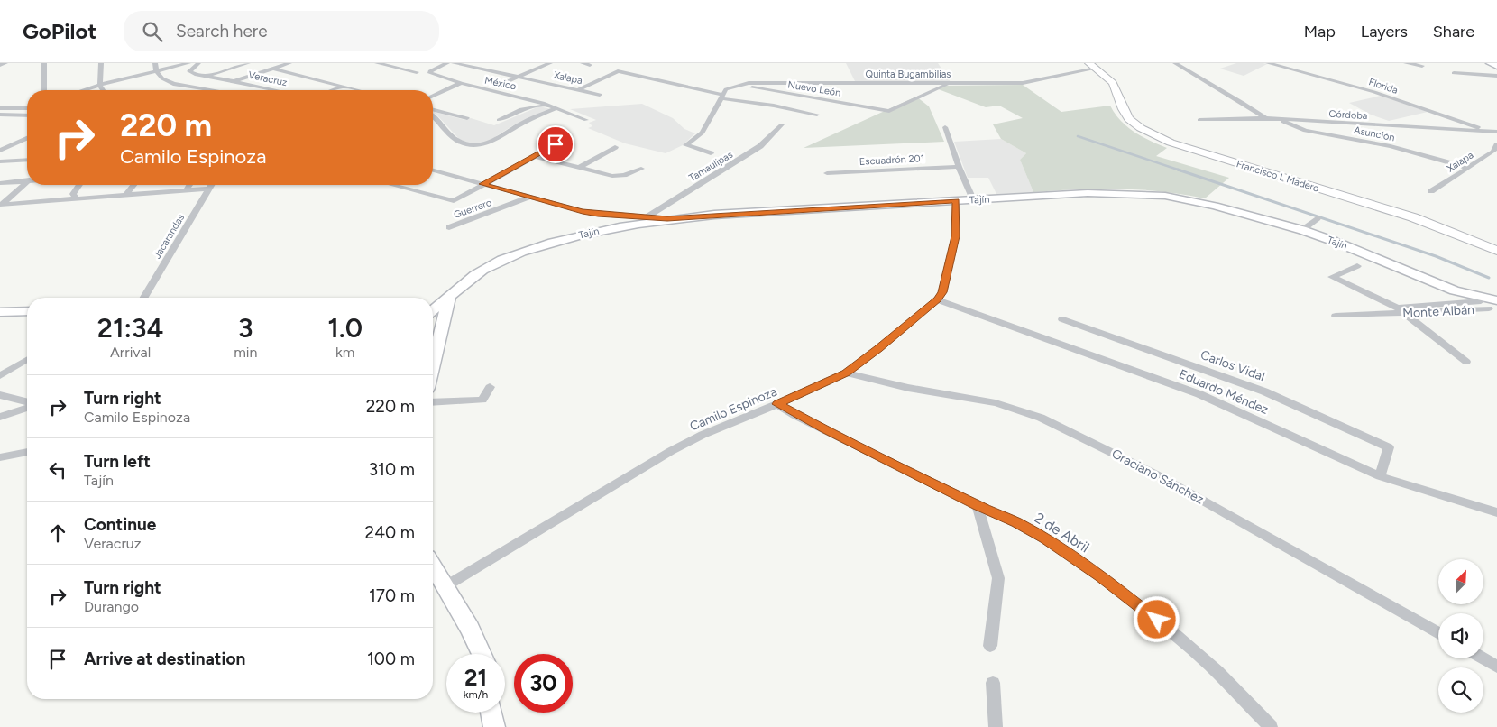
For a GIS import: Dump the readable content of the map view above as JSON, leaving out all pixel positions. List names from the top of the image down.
{
  "streets": {
    "main road": ["Francisco I. Madero", "Tajín"],
    "street": [
      "Quinta Bugambilias",
      "Xalapa",
      "Veracruz",
      "México",
      "Florida",
      "Nuevo León",
      "Córdoba",
      "Asunción",
      "Escuadrón 201",
      "Tamaulipas",
      "Guerrero",
      "Jacarandas",
      "Monte Albán",
      "Carlos Vidal",
      "Eduardo Méndez",
      "Camilo Espinoza",
      "Graciano Sánchez",
      "2 de Abril"
    ]
  },
  "crossings": [
    ["Quinta Bugambilias", "Nuevo León"],
    ["Quinta Bugambilias", "Francisco I. Madero"],
    ["Xalapa", "Asunción"],
    ["Florida", "Córdoba"],
    ["Córdoba", "Asunción"],
    ["Tajín", "Monte Albán"],
    ["Tajín", "Camilo Espinoza"],
    ["Carlos Vidal", "Eduardo Méndez"],
    ["Eduardo Méndez", "Camilo Espinoza"],
    ["Camilo Espinoza", "Graciano Sánchez"],
    ["Camilo Espinoza", "2 de Abril"]
  ],
  "north": "top right",
  "page": {
    "header": "GoPilot",
    "search": "Search here",
    "nav": ["Map", "Layers", "Share"],
    "turn": ["220 m", "Camilo Espinoza"],
    "eta": [
      "21:34",
      "Arrival",
      "3",
      "min",
      "1.0",
      "km"
    ],
    "list": [
      {
        "name": "Turn right",
        "note": "Camilo Espinoza",
        "value": "220 m"
      },
      {
        "name": "Turn left",
        "note": "Tajín",
        "value": "310 m"
      },
      {
        "name": "Continue",
        "note": "Veracruz",
        "value": "240 m"
      },
      {
        "name": "Turn right",
        "note": "Durango",
        "value": "170 m"
      },
      {
        "name": "Arrive at destination",
        "value": "100 m"
      }
    ],
    "speed": "21 km/h",
    "limit": "30"
  }
}
